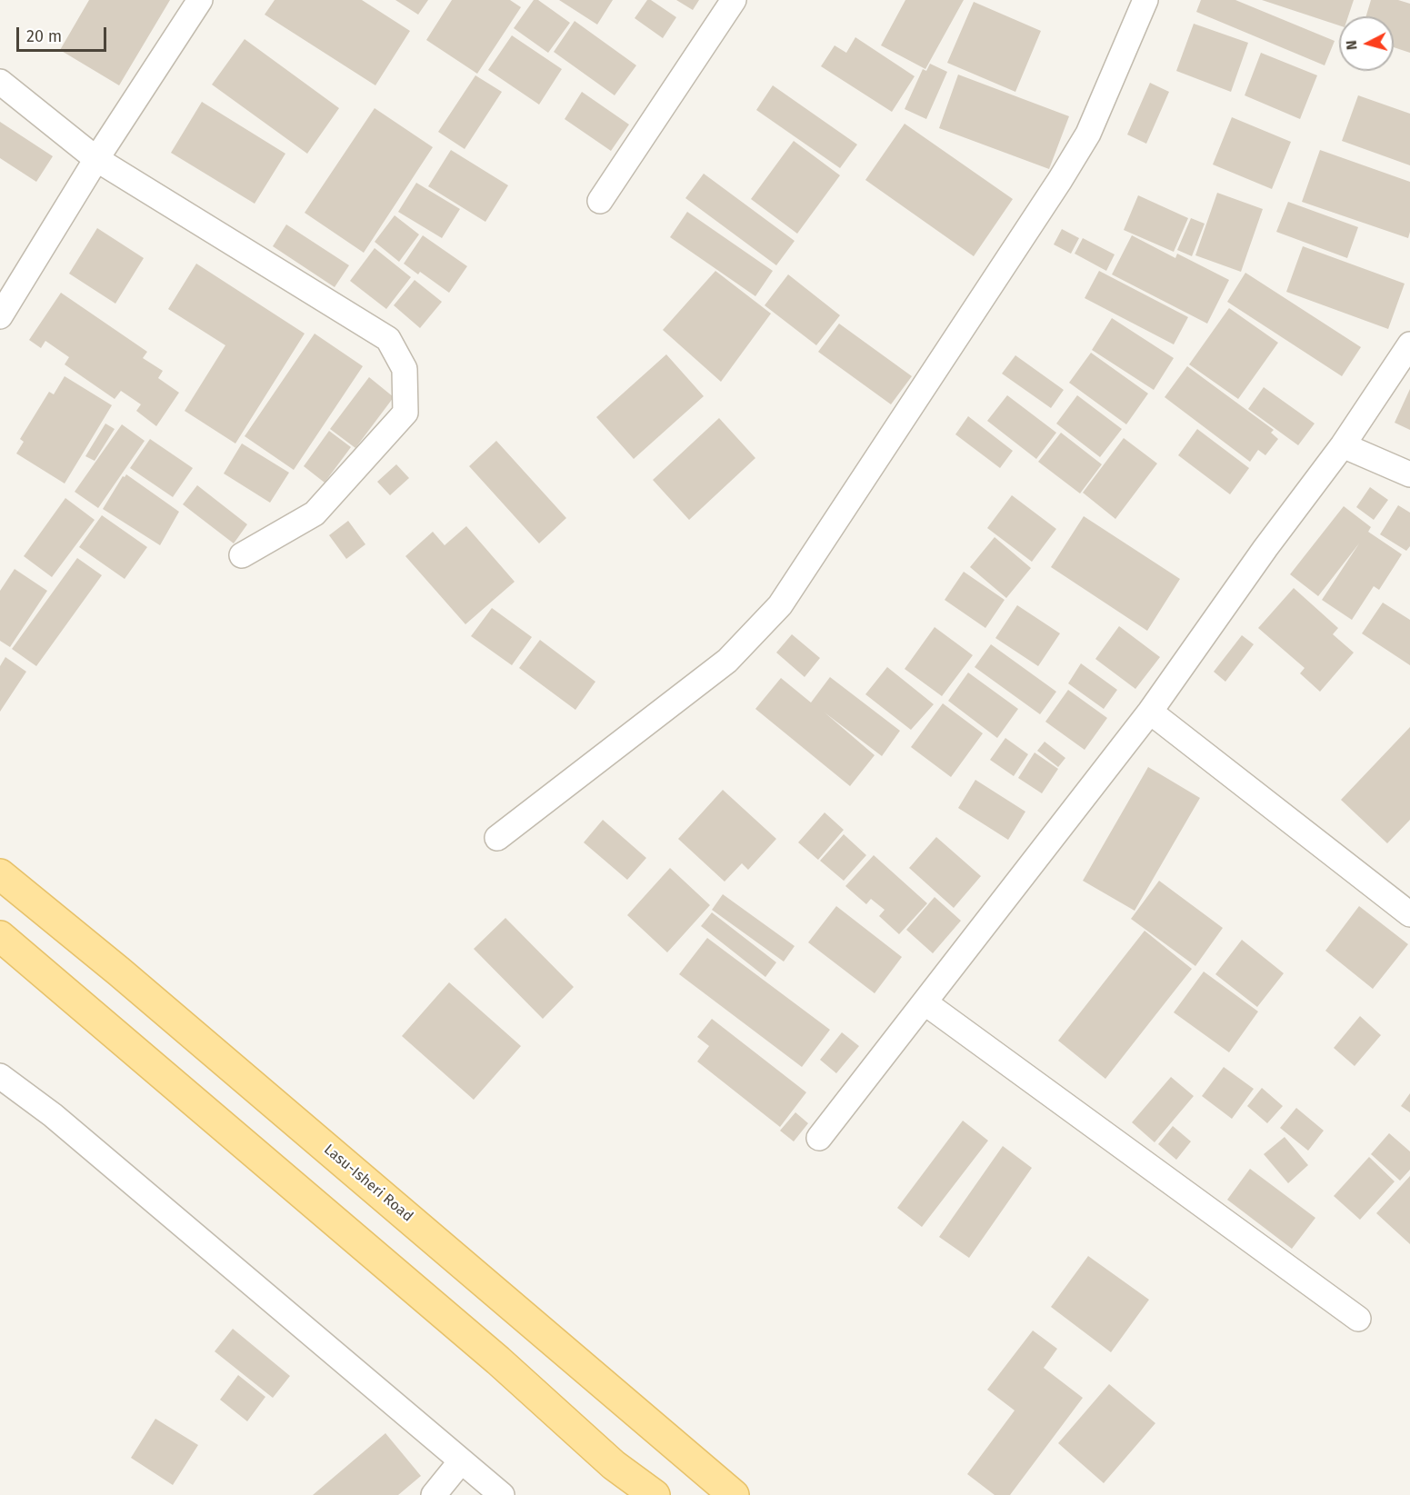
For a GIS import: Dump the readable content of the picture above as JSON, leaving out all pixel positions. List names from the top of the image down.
{
  "streets": {
    "main road": ["Lasu-Isheri Road"]
  },
  "scale_bar": "20 m",
  "north": "left"
}
